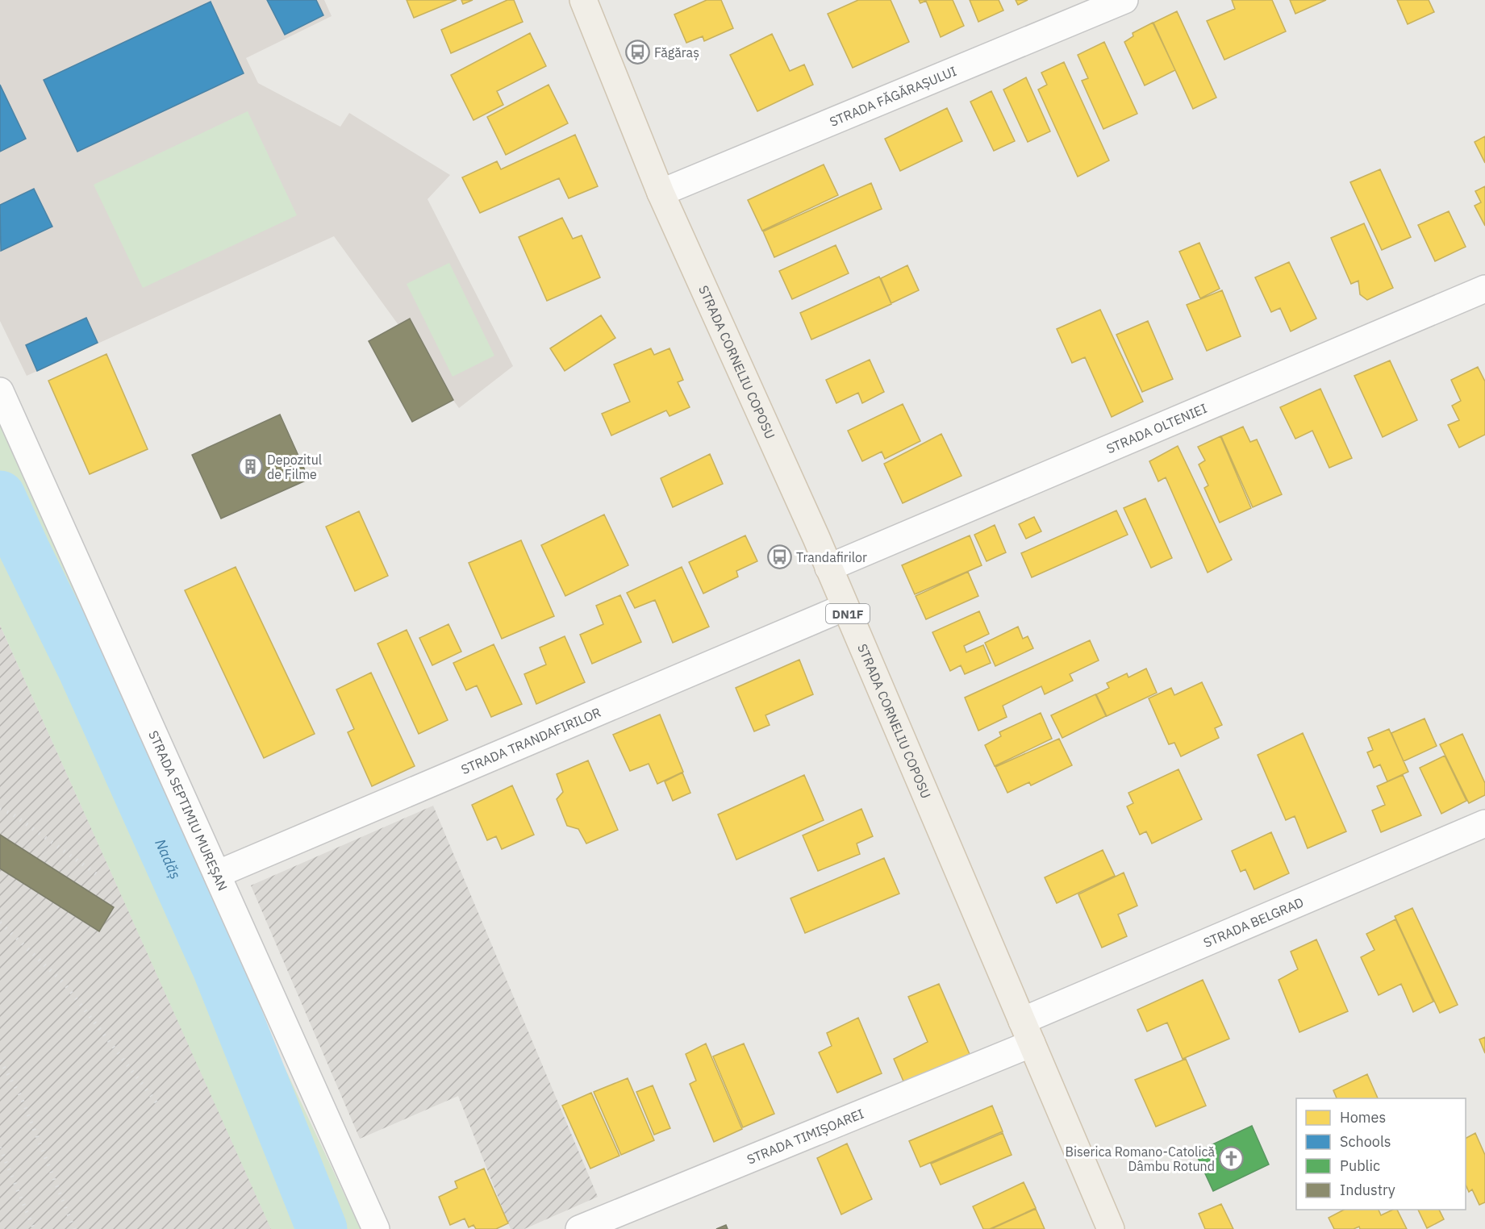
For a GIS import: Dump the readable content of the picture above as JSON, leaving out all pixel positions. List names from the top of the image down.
{
  "streets": {
    "main road": ["STRADA CORNELIU COPOSU", "DN1F"],
    "street": [
      "STRADA FĂGĂRAȘULUI",
      "STRADA OLTENIEI",
      "STRADA TRANDAFIRILOR",
      "STRADA SEPTIMIU MUREȘAN",
      "STRADA BELGRAD",
      "STRADA TIMIȘOAREI"
    ]
  },
  "crossings": [
    ["STRADA FĂGĂRAȘULUI", "STRADA CORNELIU COPOSU"],
    ["STRADA CORNELIU COPOSU", "STRADA OLTENIEI"],
    ["STRADA CORNELIU COPOSU", "STRADA TRANDAFIRILOR"],
    ["STRADA CORNELIU COPOSU", "STRADA BELGRAD"],
    ["STRADA CORNELIU COPOSU", "STRADA TIMIȘOAREI"],
    ["STRADA TRANDAFIRILOR", "STRADA SEPTIMIU MUREȘAN"],
    ["STRADA BELGRAD", "STRADA TIMIȘOAREI"]
  ],
  "water": ["Nadăș"],
  "places": {
    "bus stop": ["Făgăraș", "Trandafirilor"],
    "building": ["Depozitul de Filme"],
    "church": ["Biserica Romano-Catolică Dâmbu Rotund"]
  },
  "legend": [
    "Homes",
    "Schools",
    "Public",
    "Industry"
  ]
}
